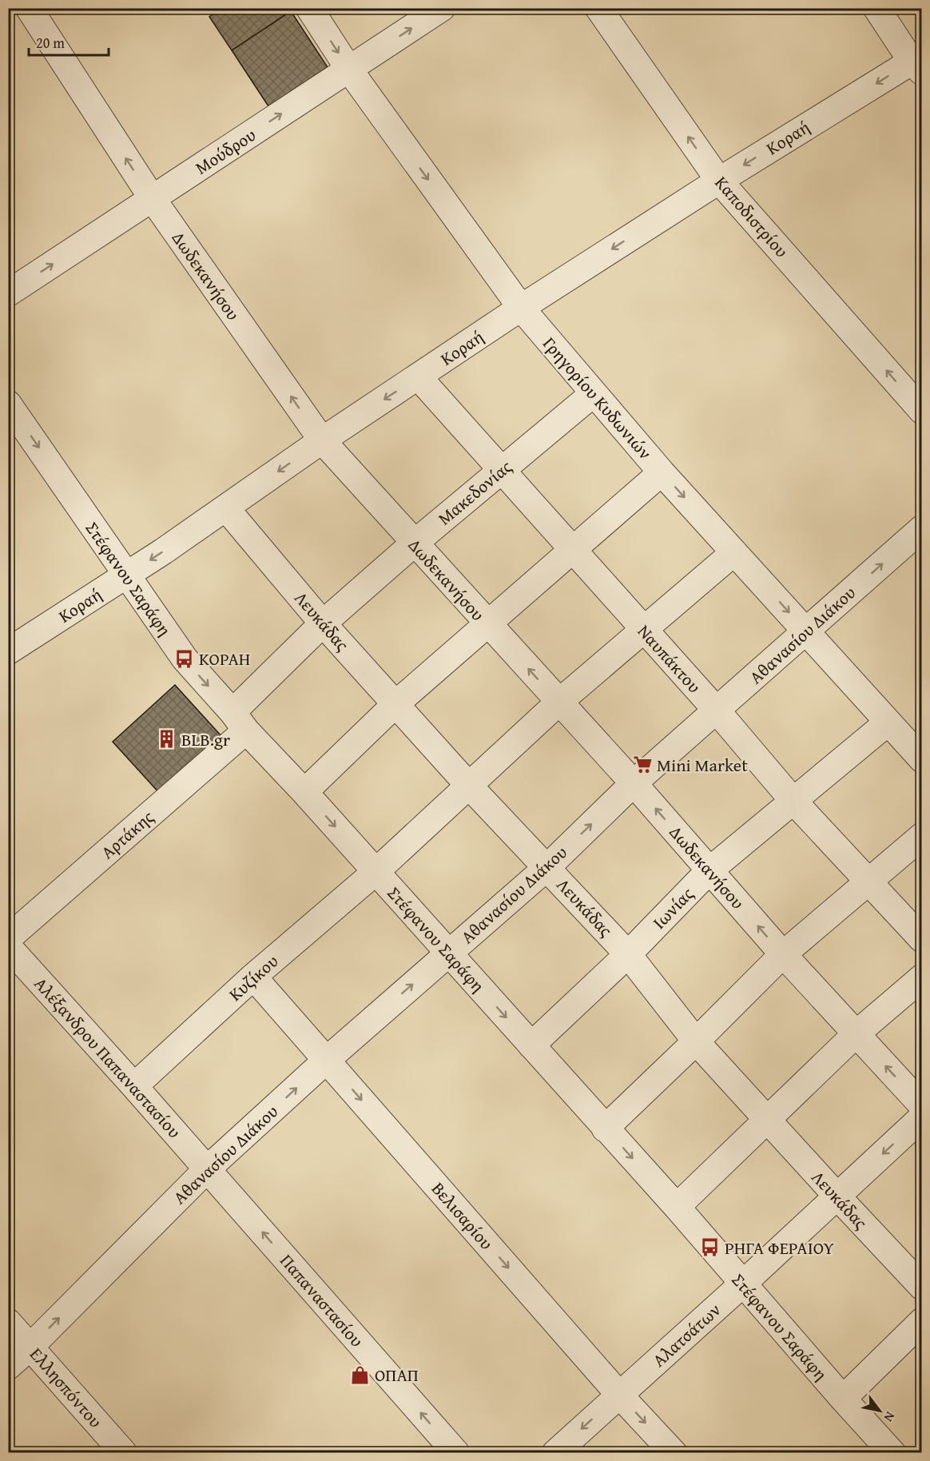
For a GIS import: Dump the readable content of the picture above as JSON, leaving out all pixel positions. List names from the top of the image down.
{
  "streets": {
    "street": [
      "Κοραή",
      "Μούδρου",
      "Καποδιστρίου",
      "Δωδεκανήσου",
      "Γρηγορίου Κυδωνιών",
      "Μακεδονίας",
      "Στέφανου Σαράφη",
      "Λευκάδας",
      "Αθανασίου Διάκου",
      "Ναυπάκτου",
      "Αρτάκης",
      "Ιωνίας",
      "Κυζίκου",
      "Αλέξανδρου Παπαναστασίου",
      "Βελισαρίου",
      "Παπαναστασίου",
      "Αλατσάτων",
      "Ελλησπόντου"
    ]
  },
  "crossings": [
    ["Κοραή", "Καποδιστρίου"],
    ["Κοραή", "Δωδεκανήσου"],
    ["Κοραή", "Γρηγορίου Κυδωνιών"],
    ["Κοραή", "Στέφανου Σαράφη"],
    ["Κοραή", "Λευκάδας"],
    ["Κοραή", "Ναυπάκτου"],
    ["Μούδρου", "Δωδεκανήσου"],
    ["Μούδρου", "Γρηγορίου Κυδωνιών"],
    ["Δωδεκανήσου", "Μακεδονίας"],
    ["Δωδεκανήσου", "Αθανασίου Διάκου"],
    ["Δωδεκανήσου", "Ιωνίας"],
    ["Δωδεκανήσου", "Κυζίκου"],
    ["Γρηγορίου Κυδωνιών", "Μακεδονίας"],
    ["Γρηγορίου Κυδωνιών", "Αθανασίου Διάκου"],
    ["Γρηγορίου Κυδωνιών", "Ιωνίας"],
    ["Γρηγορίου Κυδωνιών", "Κυζίκου"],
    ["Μακεδονίας", "Στέφανου Σαράφη"],
    ["Μακεδονίας", "Λευκάδας"],
    ["Μακεδονίας", "Ναυπάκτου"],
    ["Μακεδονίας", "Αρτάκης"],
    ["Στέφανου Σαράφη", "Αθανασίου Διάκου"],
    ["Στέφανου Σαράφη", "Αρτάκης"],
    ["Στέφανου Σαράφη", "Ιωνίας"],
    ["Στέφανου Σαράφη", "Κυζίκου"],
    ["Στέφανου Σαράφη", "Αλατσάτων"],
    ["Λευκάδας", "Αθανασίου Διάκου"],
    ["Λευκάδας", "Ιωνίας"],
    ["Λευκάδας", "Κυζίκου"],
    ["Λευκάδας", "Αλατσάτων"],
    ["Αθανασίου Διάκου", "Ναυπάκτου"],
    ["Αθανασίου Διάκου", "Αλέξανδρου Παπαναστασίου"],
    ["Αθανασίου Διάκου", "Βελισαρίου"],
    ["Αθανασίου Διάκου", "Παπαναστασίου"],
    ["Αθανασίου Διάκου", "Ελλησπόντου"],
    ["Ναυπάκτου", "Ιωνίας"],
    ["Ναυπάκτου", "Κυζίκου"],
    ["Κυζίκου", "Αλέξανδρου Παπαναστασίου"],
    ["Κυζίκου", "Βελισαρίου"],
    ["Αλέξανδρου Παπαναστασίου", "Παπαναστασίου"],
    ["Βελισαρίου", "Αλατσάτων"]
  ],
  "one_way": [
    "Κοραή",
    "Μούδρου",
    "Καποδιστρίου",
    "Δωδεκανήσου",
    "Γρηγορίου Κυδωνιών",
    "Στέφανου Σαράφη",
    "Αθανασίου Διάκου",
    "Βελισαρίου",
    "Παπαναστασίου"
  ],
  "places": {
    "bus stop": ["ΚΟΡΑΗ", "ΡΗΓΑ ΦΕΡΑΙΟΥ"],
    "building": ["BLB.gr"],
    "supermarket": ["Mini Market"],
    "shop": ["ΟΠΑΠ"]
  },
  "scale_bar": "20 m",
  "north": "bottom right"
}
